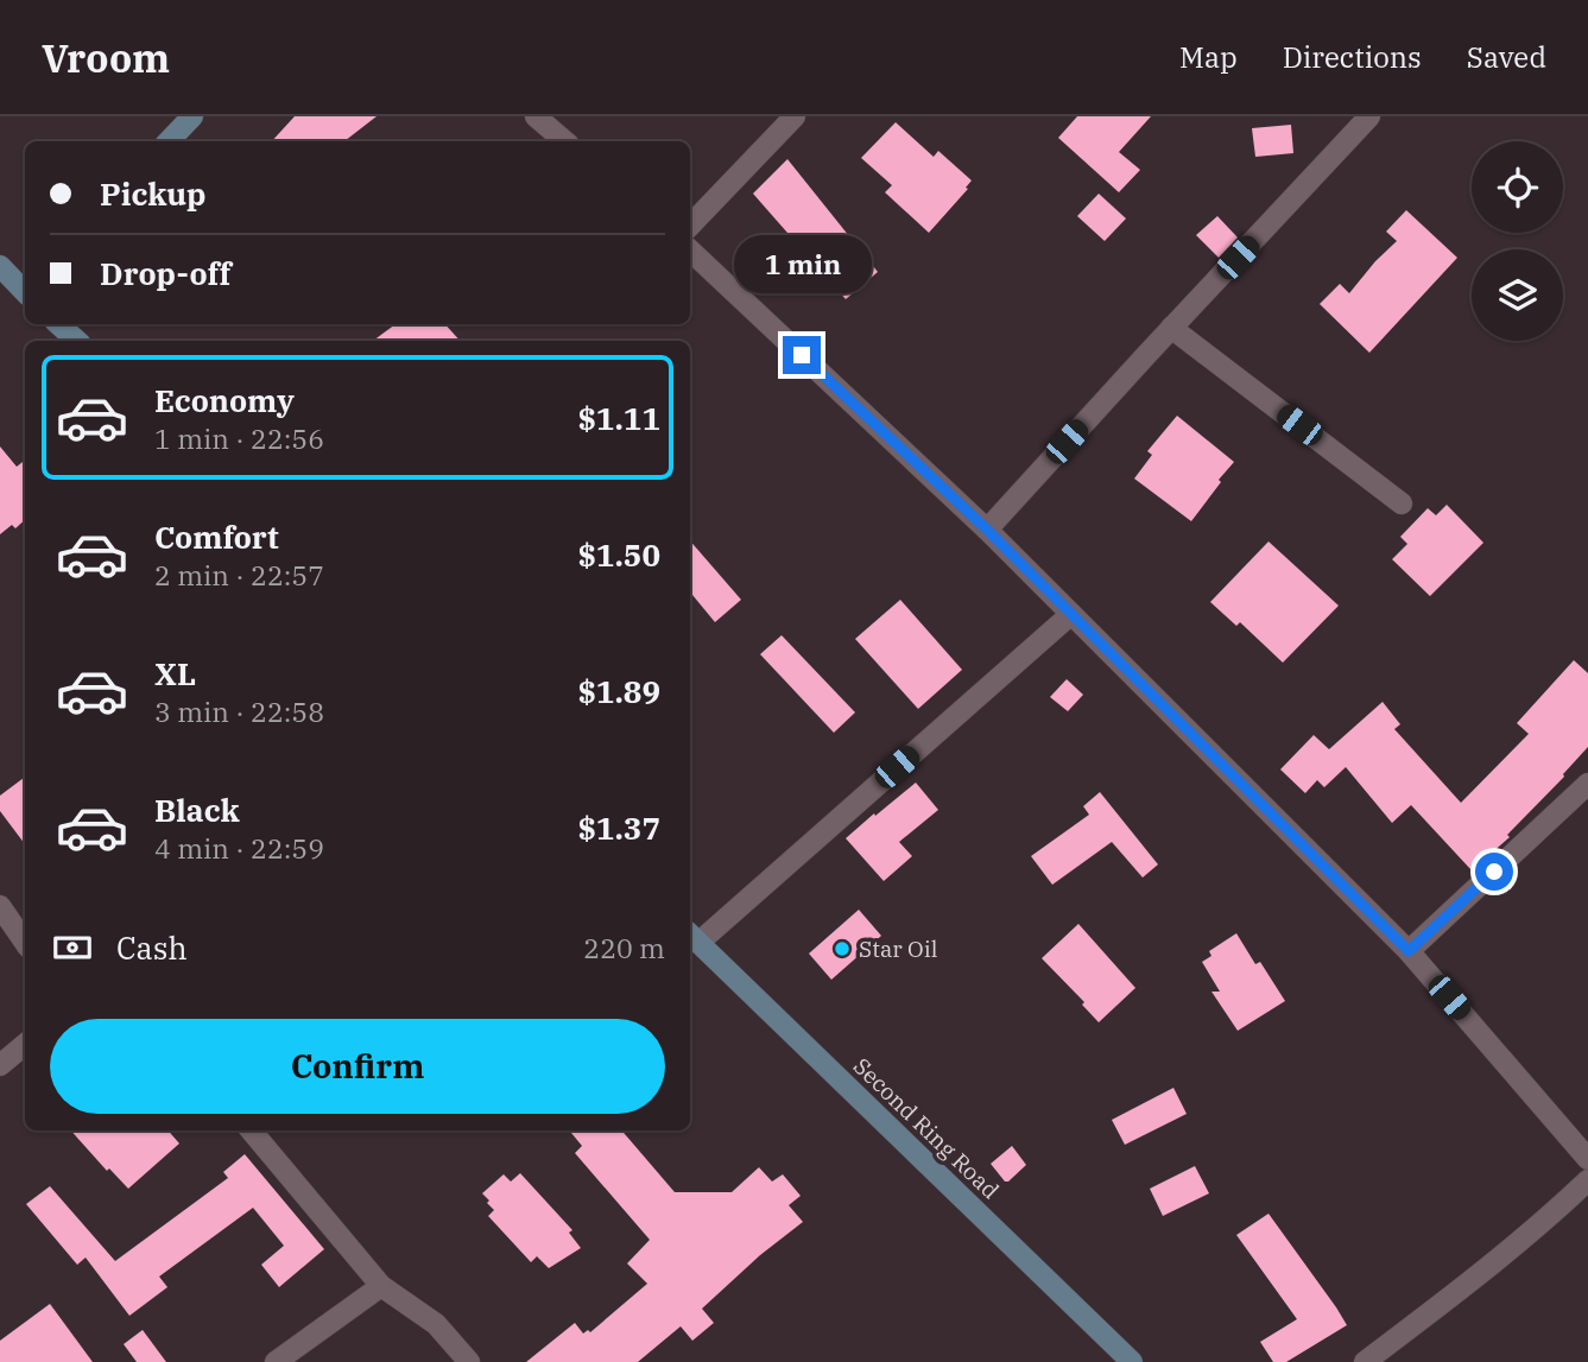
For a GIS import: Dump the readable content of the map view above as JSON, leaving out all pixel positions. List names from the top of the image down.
{
  "streets": {
    "street": ["Second Ring Road"]
  },
  "places": ["Star Oil"],
  "page": {
    "header": "Vroom",
    "nav": ["Map", "Directions", "Saved"],
    "banner": ["Pickup", "Drop-off"],
    "bubble": "1 min",
    "list": [
      {
        "name": "Economy",
        "note": "1 min · 22:56",
        "value": "$1.11"
      },
      {
        "name": "Comfort",
        "note": "2 min · 22:57",
        "value": "$1.50"
      },
      {
        "name": "XL",
        "note": "3 min · 22:58",
        "value": "$1.89"
      },
      {
        "name": "Black",
        "note": "4 min · 22:59",
        "value": "$1.37"
      }
    ],
    "pay": ["Cash", "220 m"],
    "buttons": "Confirm"
  }
}
